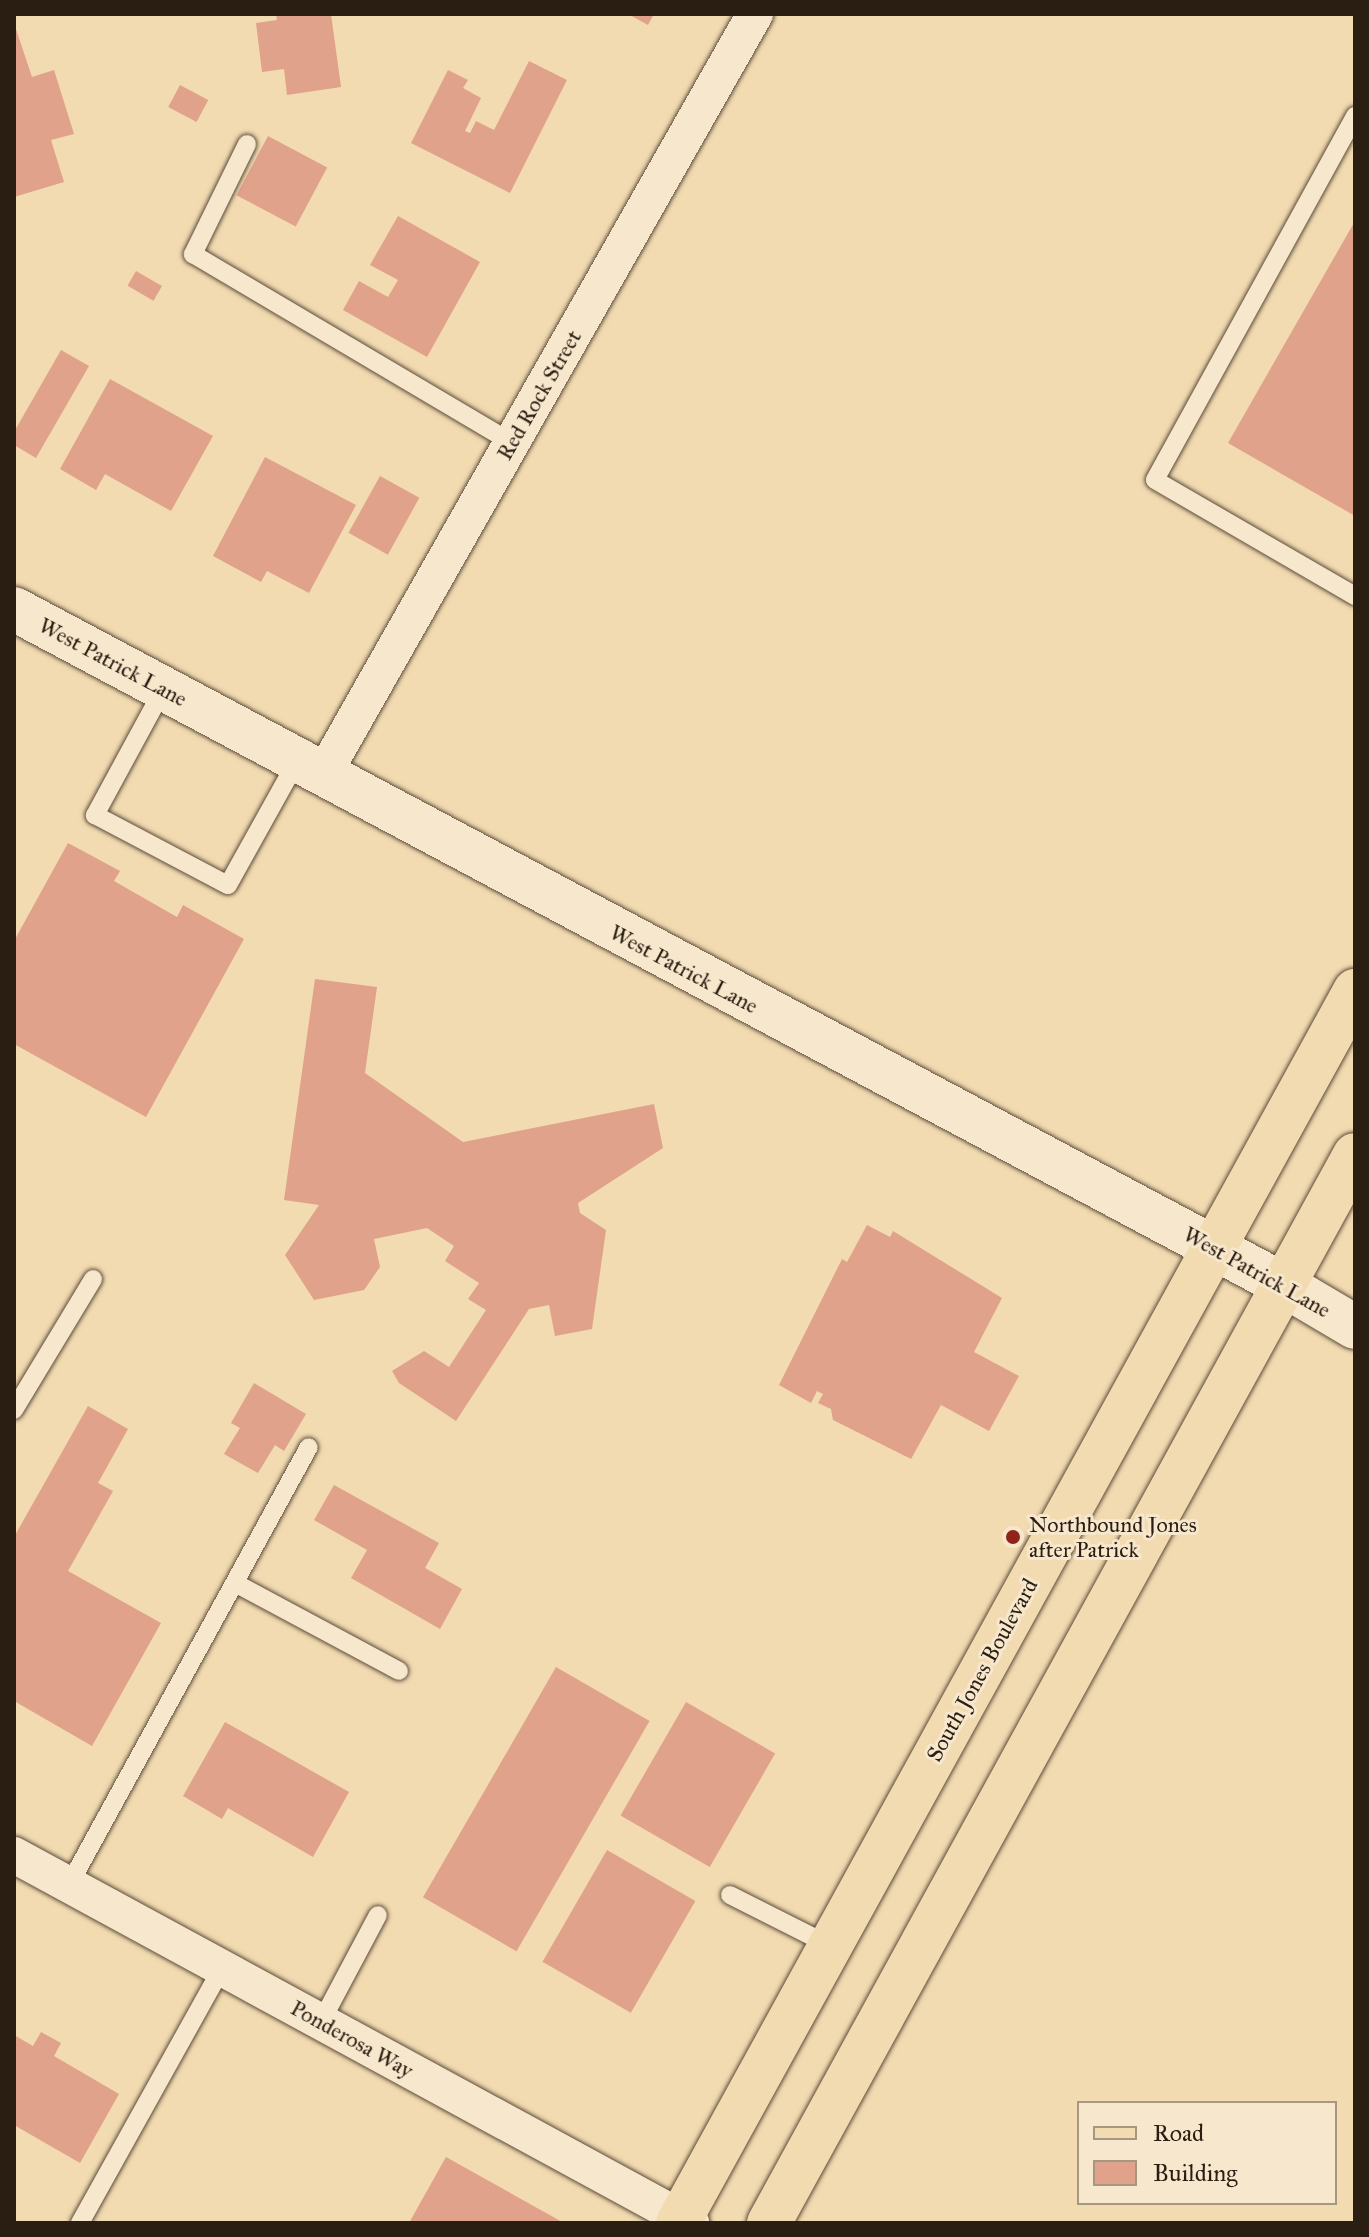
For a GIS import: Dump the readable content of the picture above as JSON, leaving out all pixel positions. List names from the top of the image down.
{
  "streets": {
    "main road": ["South Jones Boulevard"],
    "street": ["Red Rock Street", "West Patrick Lane", "Ponderosa Way"]
  },
  "crossings": [
    ["Red Rock Street", "West Patrick Lane"],
    ["West Patrick Lane", "South Jones Boulevard"],
    ["South Jones Boulevard", "Ponderosa Way"]
  ],
  "places": ["Northbound Jones after Patrick"],
  "legend": ["Road", "Building"]
}
